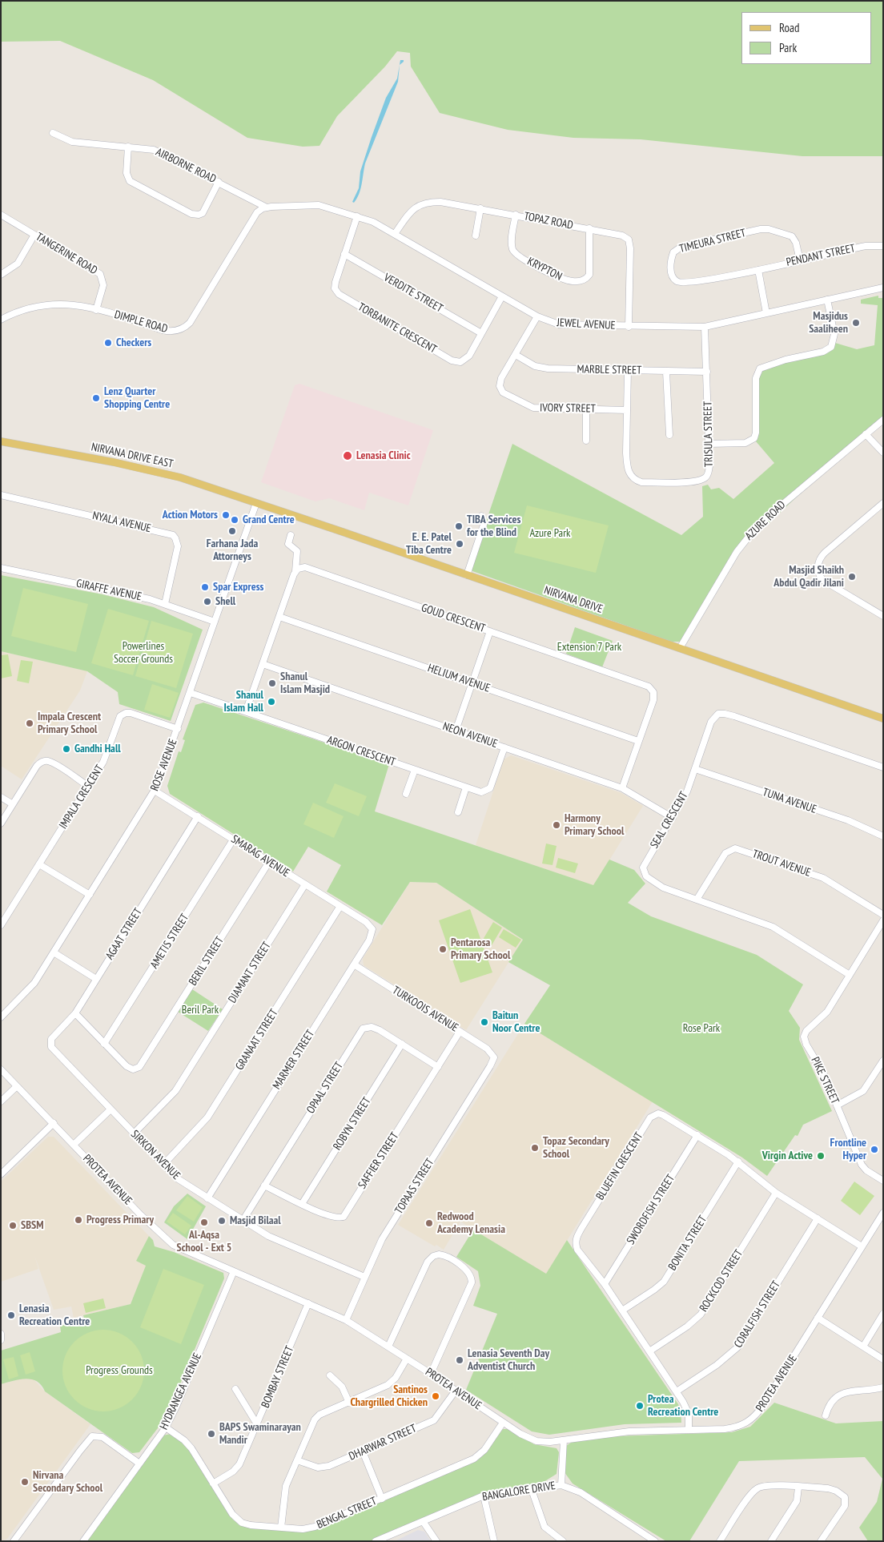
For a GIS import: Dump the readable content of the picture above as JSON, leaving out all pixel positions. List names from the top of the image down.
{
  "streets": {
    "main road": ["NIRVANA DRIVE EAST", "NIRVANA DRIVE"],
    "street": [
      "AIRBORNE ROAD",
      "TOPAZ ROAD",
      "TIMEURA STREET",
      "TANGERINE ROAD",
      "PENDANT STREET",
      "KRYPTON",
      "VERDITE STREET",
      "DIMPLE ROAD",
      "JEWEL AVENUE",
      "TORBANITE CRESCENT",
      "MARBLE STREET",
      "IVORY STREET",
      "TRISULA STREET",
      "AZURE ROAD",
      "NYALA AVENUE",
      "GIRAFFE AVENUE",
      "GOUD CRESCENT",
      "HELIUM AVENUE",
      "NEON AVENUE",
      "ARGON CRESCENT",
      "ROSE AVENUE",
      "IMPALA CRESCENT",
      "TUNA AVENUE",
      "SEAL CRESCENT",
      "SMARAG AVENUE",
      "TROUT AVENUE",
      "AGAAT STREET",
      "AMETIS STREET",
      "BERIL STREET",
      "DIAMANT STREET",
      "TURKOOIS AVENUE",
      "GRANAAT STREET",
      "MARMER STREET",
      "PIKE STREET",
      "OPAAL STREET",
      "ROBYN STREET",
      "SIRKON AVENUE",
      "SAFFIER STREET",
      "BLUEFIN CRESCENT",
      "PROTEA AVENUE",
      "TOPAAS STREET",
      "SWORDFISH STREET",
      "BONITA STREET",
      "ROCKCOD STREET",
      "CORALFISH STREET",
      "BOMBAY STREET",
      "HYDRANGEA AVENUE",
      "DHARWAR STREET",
      "BANGALORE DRIVE",
      "BENGAL STREET"
    ]
  },
  "crossings": [
    ["AIRBORNE ROAD", "DIMPLE ROAD"],
    ["AIRBORNE ROAD", "JEWEL AVENUE"],
    ["TOPAZ ROAD", "KRYPTON"],
    ["TOPAZ ROAD", "JEWEL AVENUE"],
    ["TIMEURA STREET", "PENDANT STREET"],
    ["TANGERINE ROAD", "DIMPLE ROAD"],
    ["VERDITE STREET", "TORBANITE CRESCENT"],
    ["DIMPLE ROAD", "JEWEL AVENUE"],
    ["JEWEL AVENUE", "TORBANITE CRESCENT"],
    ["JEWEL AVENUE", "IVORY STREET"],
    ["JEWEL AVENUE", "TRISULA STREET"],
    ["MARBLE STREET", "IVORY STREET"],
    ["MARBLE STREET", "TRISULA STREET"],
    ["IVORY STREET", "TRISULA STREET"],
    ["NIRVANA DRIVE EAST", "NIRVANA DRIVE"],
    ["NIRVANA DRIVE EAST", "ROSE AVENUE"],
    ["AZURE ROAD", "NIRVANA DRIVE"],
    ["NYALA AVENUE", "GIRAFFE AVENUE"],
    ["GIRAFFE AVENUE", "ROSE AVENUE"],
    ["NIRVANA DRIVE", "ROSE AVENUE"],
    ["GOUD CRESCENT", "HELIUM AVENUE"],
    ["GOUD CRESCENT", "NEON AVENUE"],
    ["NEON AVENUE", "ARGON CRESCENT"],
    ["NEON AVENUE", "SEAL CRESCENT"],
    ["ARGON CRESCENT", "ROSE AVENUE"],
    ["ROSE AVENUE", "IMPALA CRESCENT"],
    ["ROSE AVENUE", "SMARAG AVENUE"],
    ["TUNA AVENUE", "SEAL CRESCENT"],
    ["SEAL CRESCENT", "TROUT AVENUE"],
    ["SEAL CRESCENT", "PIKE STREET"],
    ["SMARAG AVENUE", "AGAAT STREET"],
    ["SMARAG AVENUE", "AMETIS STREET"],
    ["SMARAG AVENUE", "BERIL STREET"],
    ["SMARAG AVENUE", "DIAMANT STREET"],
    ["SMARAG AVENUE", "GRANAAT STREET"],
    ["SMARAG AVENUE", "MARMER STREET"],
    ["AGAAT STREET", "BERIL STREET"],
    ["AGAAT STREET", "SIRKON AVENUE"],
    ["AMETIS STREET", "BERIL STREET"],
    ["DIAMANT STREET", "SIRKON AVENUE"],
    ["TURKOOIS AVENUE", "MARMER STREET"],
    ["TURKOOIS AVENUE", "SAFFIER STREET"],
    ["TURKOOIS AVENUE", "TOPAAS STREET"],
    ["GRANAAT STREET", "SIRKON AVENUE"],
    ["MARMER STREET", "SIRKON AVENUE"],
    ["OPAAL STREET", "ROBYN STREET"],
    ["OPAAL STREET", "SIRKON AVENUE"],
    ["OPAAL STREET", "SAFFIER STREET"],
    ["ROBYN STREET", "SAFFIER STREET"],
    ["SIRKON AVENUE", "TOPAAS STREET"],
    ["BLUEFIN CRESCENT", "PROTEA AVENUE"],
    ["BLUEFIN CRESCENT", "SWORDFISH STREET"],
    ["BLUEFIN CRESCENT", "BONITA STREET"],
    ["BLUEFIN CRESCENT", "ROCKCOD STREET"],
    ["BLUEFIN CRESCENT", "CORALFISH STREET"],
    ["PROTEA AVENUE", "TOPAAS STREET"],
    ["PROTEA AVENUE", "BOMBAY STREET"],
    ["PROTEA AVENUE", "HYDRANGEA AVENUE"],
    ["PROTEA AVENUE", "DHARWAR STREET"],
    ["PROTEA AVENUE", "BENGAL STREET"],
    ["BOMBAY STREET", "BENGAL STREET"],
    ["HYDRANGEA AVENUE", "BENGAL STREET"]
  ],
  "parks": [
    "Azure Park",
    "Powerlines Soccer Grounds",
    "Extension 7 Park",
    "Beril Park",
    "Rose Park",
    "Progress Grounds"
  ],
  "places": [
    "Masjidus Saaliheen",
    "Checkers",
    "Lenz Quarter Shopping Centre",
    "Lenasia Clinic",
    "Action Motors",
    "Grand Centre",
    "TIBA Services for the Blind",
    "Farhana Jada Attorneys",
    "E. E. Patel Tiba Centre",
    "Masjid Shaikh Abdul Qadir Jilani",
    "Spar Express",
    "Shell",
    "Shanul Islam Masjid",
    "Shanul Islam Hall",
    "Impala Crescent Primary School",
    "Gandhi Hall",
    "Harmony Primary School",
    "Pentarosa Primary School",
    "Baitun Noor Centre",
    "Topaz Secondary School",
    "Frontline Hyper",
    "Virgin Active",
    "Progress Primary",
    "Masjid Bilaal",
    "Al-Aqsa School - Ext 5",
    "Redwood Academy Lenasia",
    "SBSM",
    "Lenasia Recreation Centre",
    "Lenasia Seventh Day Adventist Church",
    "Santinos Chargrilled Chicken",
    "Protea Recreation Centre",
    "BAPS Swaminarayan Mandir",
    "Nirvana Secondary School"
  ],
  "legend": ["Road", "Park"]
}
